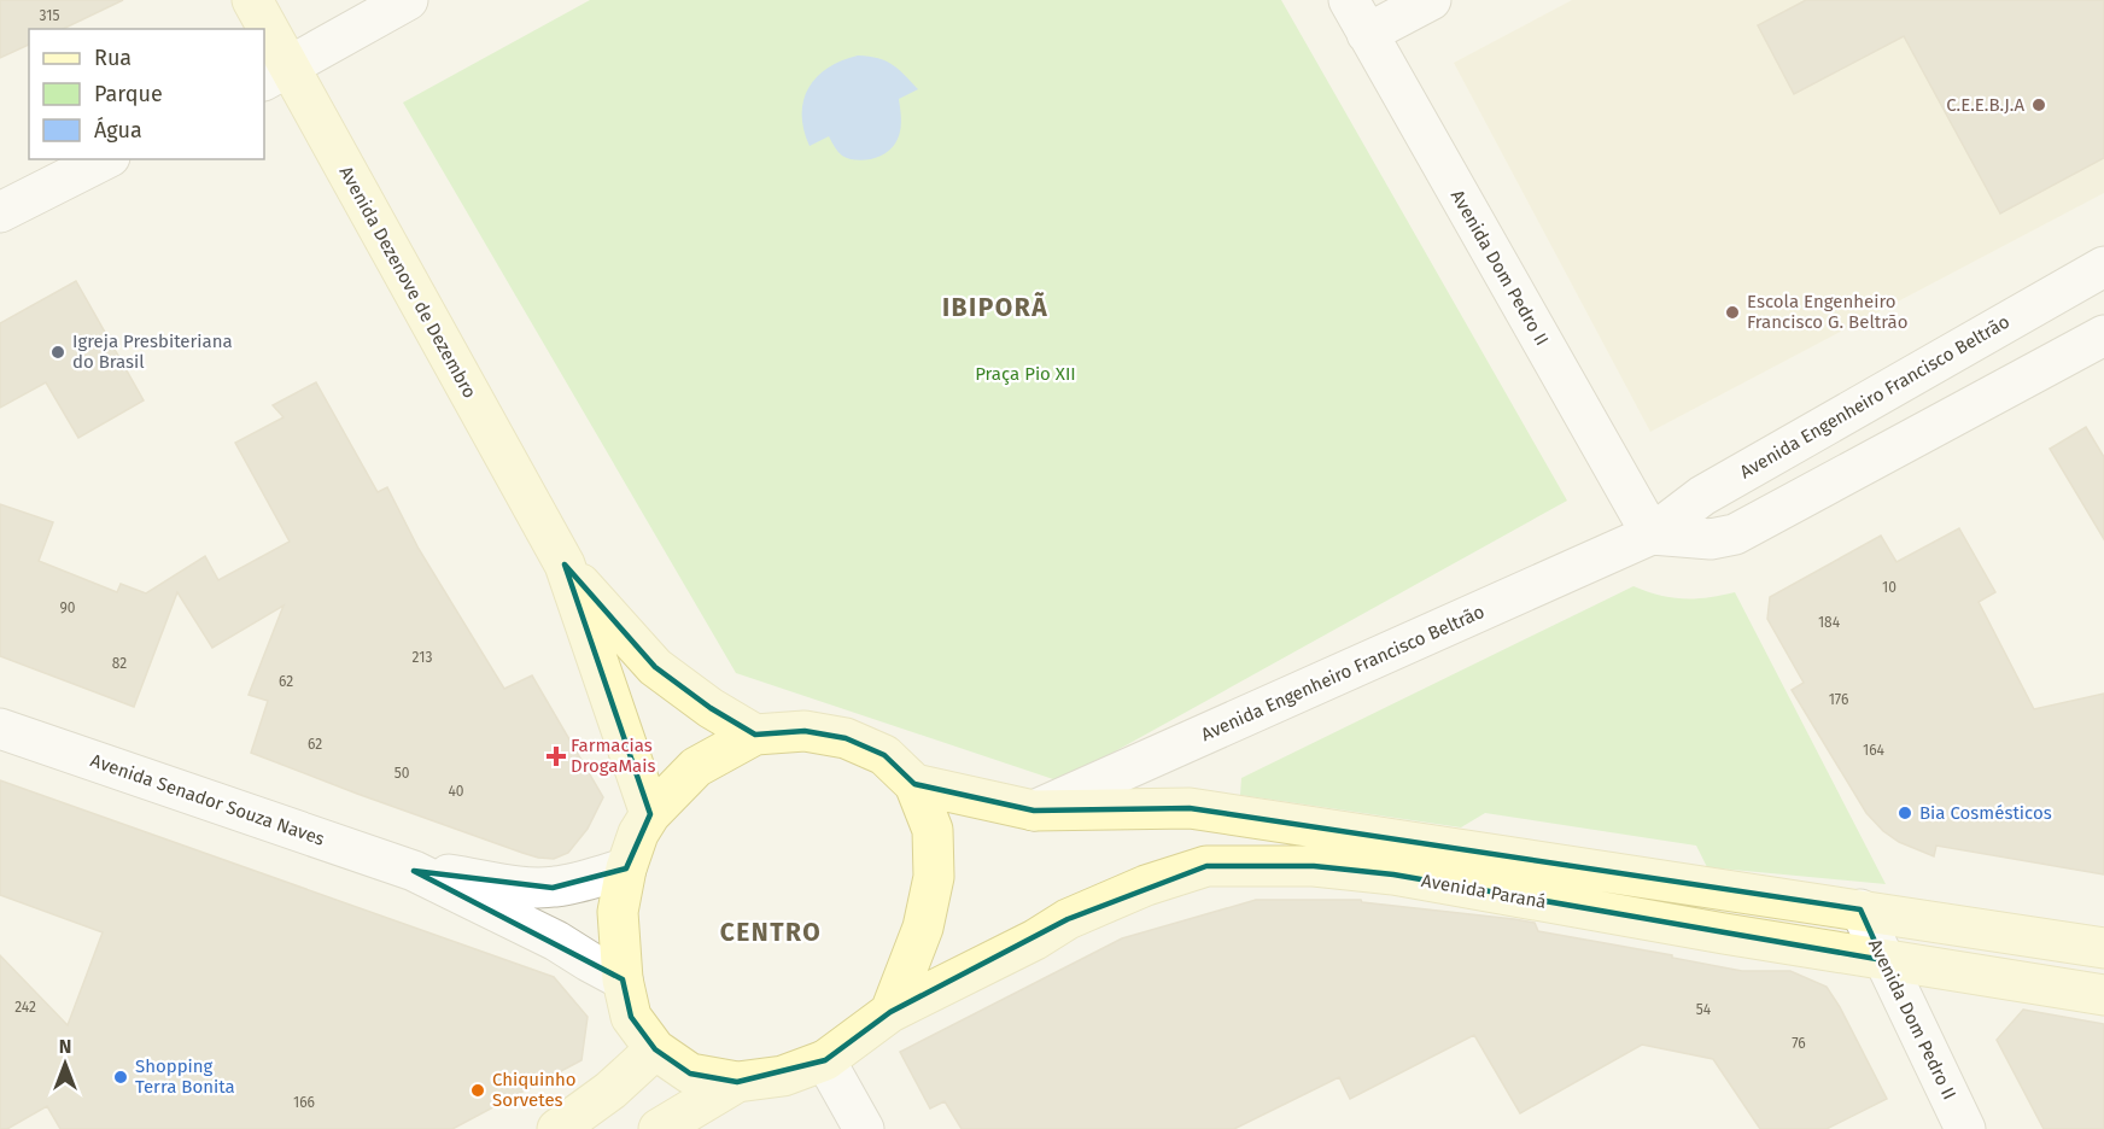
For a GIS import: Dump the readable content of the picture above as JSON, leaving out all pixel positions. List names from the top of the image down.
{
  "streets": {
    "main road": ["Avenida Dezenove de Dezembro", "Avenida Paraná"],
    "street": ["Avenida Dom Pedro II", "Avenida Engenheiro Francisco Beltrão", "Avenida Senador Souza Naves"]
  },
  "crossings": [
    ["Avenida Dom Pedro II", "Avenida Engenheiro Francisco Beltrão"],
    ["Avenida Dom Pedro II", "Avenida Paraná"]
  ],
  "districts": ["IBIPORÃ", "CENTRO"],
  "parks": ["Praça Pio XII"],
  "places": {
    "other": [
      "C.E.E.B.J.A",
      "Escola Engenheiro Francisco G. Beltrão",
      "Igreja Presbiteriana do Brasil",
      "Bia Cosmésticos",
      "Shopping Terra Bonita",
      "Chiquinho Sorvetes"
    ],
    "health": ["Farmacias DrogaMais"]
  },
  "house_numbers": [
    "315",
    "10",
    "90",
    "184",
    "213",
    "82",
    "62",
    "176",
    "62",
    "164",
    "50",
    "40",
    "242",
    "54",
    "76",
    "166"
  ],
  "legend": ["Rua", "Parque", "Água"],
  "north": "top"
}
